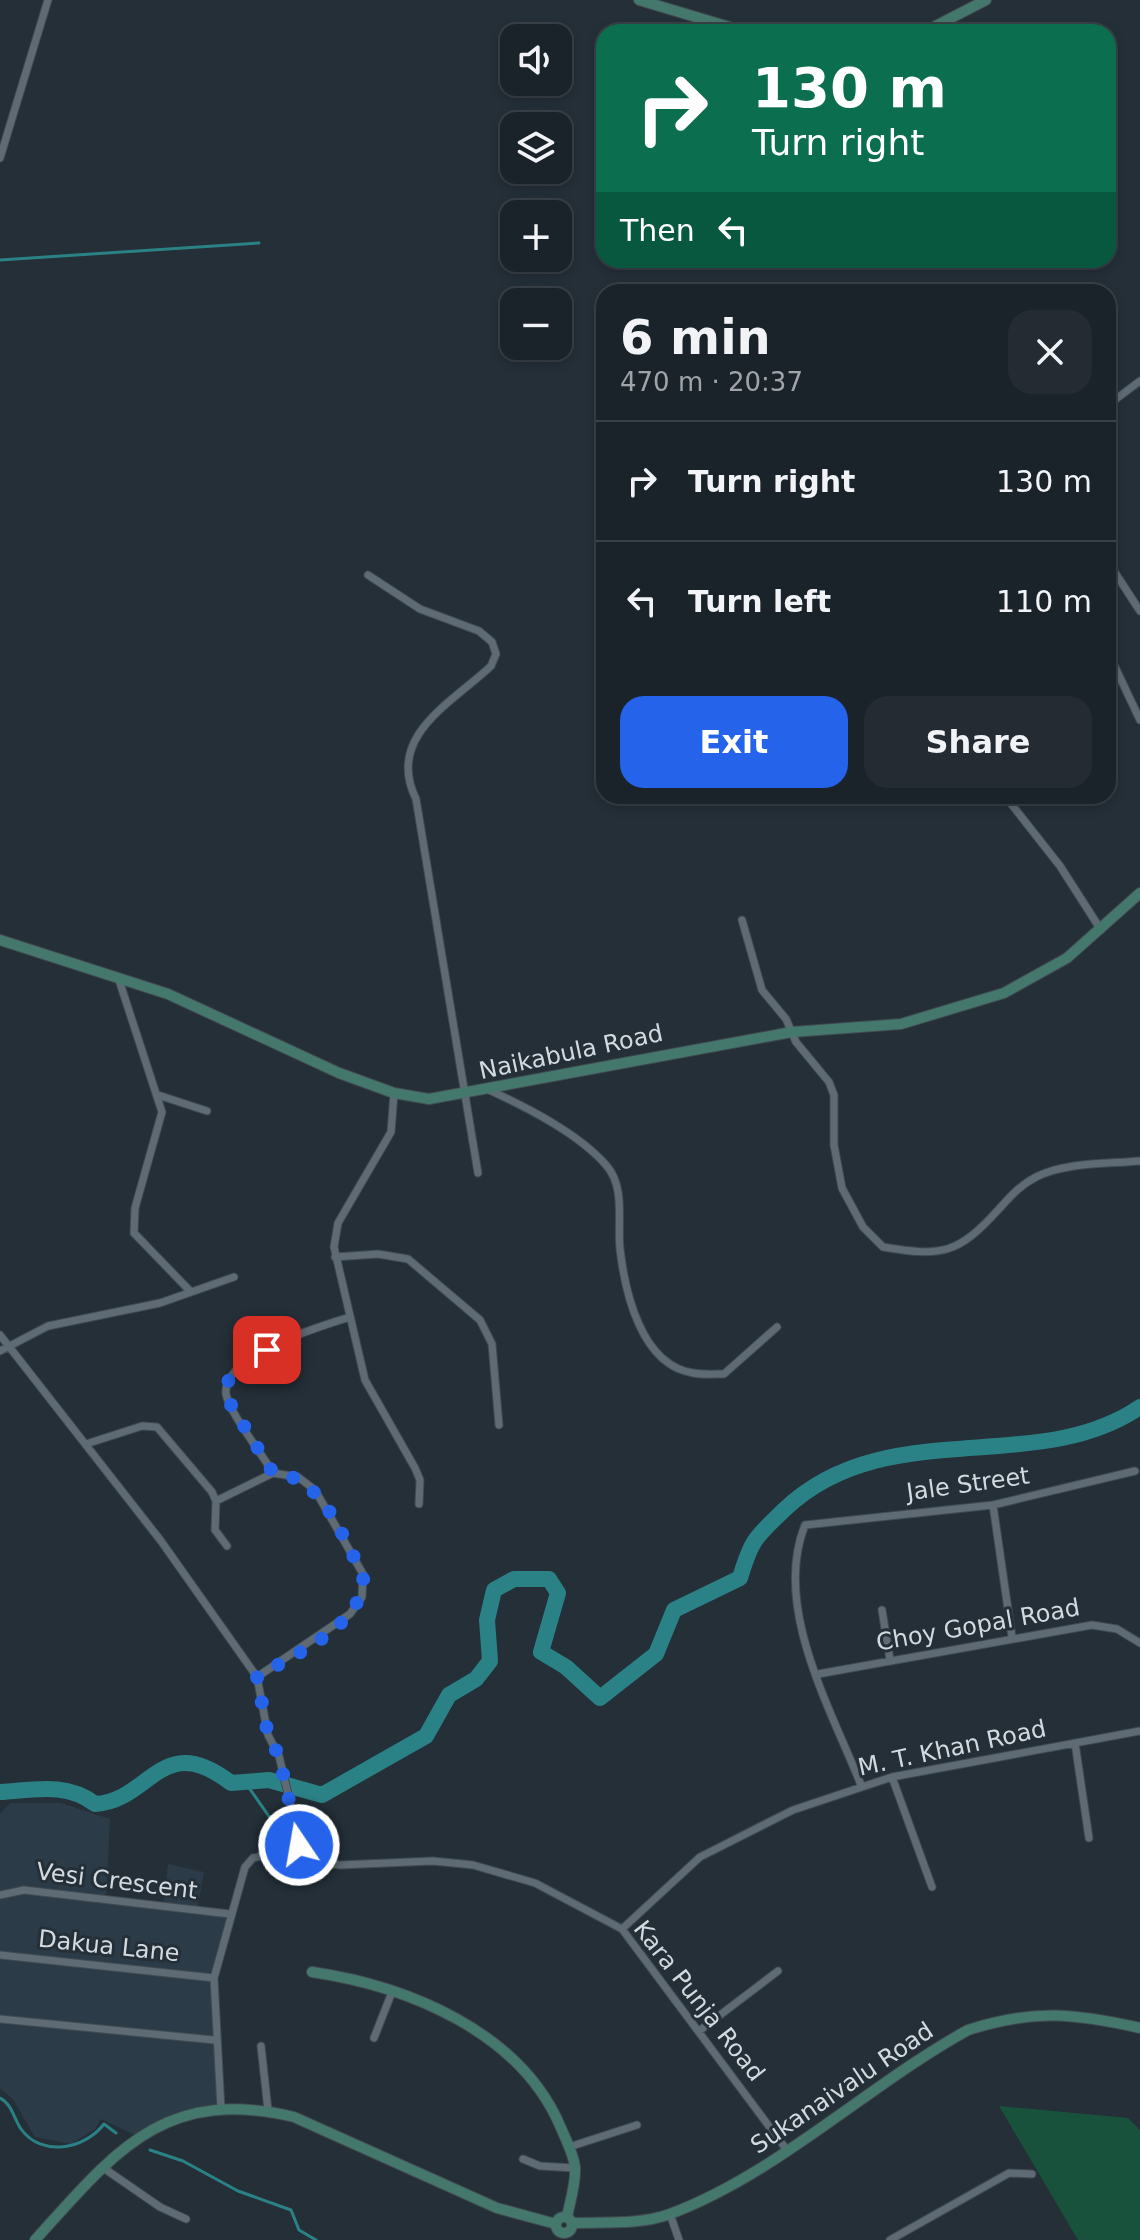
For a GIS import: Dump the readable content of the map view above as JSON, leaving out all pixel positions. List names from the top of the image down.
{
  "streets": {
    "street": [
      "Naikabula Road",
      "Jale Street",
      "Choy Gopal Road",
      "M. T. Khan Road",
      "Vesi Crescent",
      "Dakua Lane",
      "Kara Punja Road",
      "Sukanaivalu Road"
    ]
  },
  "crossings": [
    ["Jale Street", "Choy Gopal Road"],
    ["M. T. Khan Road", "Kara Punja Road"],
    ["Vesi Crescent", "Kara Punja Road"],
    ["Dakua Lane", "Kara Punja Road"],
    ["Kara Punja Road", "Sukanaivalu Road"]
  ],
  "page": {
    "map_buttons": ["+", "−"],
    "turn": ["130 m", "Turn right"],
    "then": "Then",
    "heading": ["6 min", "470 m · 20:37"],
    "list": [
      {
        "name": "Turn right",
        "value": "130 m"
      },
      {
        "name": "Turn left",
        "value": "110 m"
      }
    ],
    "buttons": ["Exit", "Share"]
  }
}
